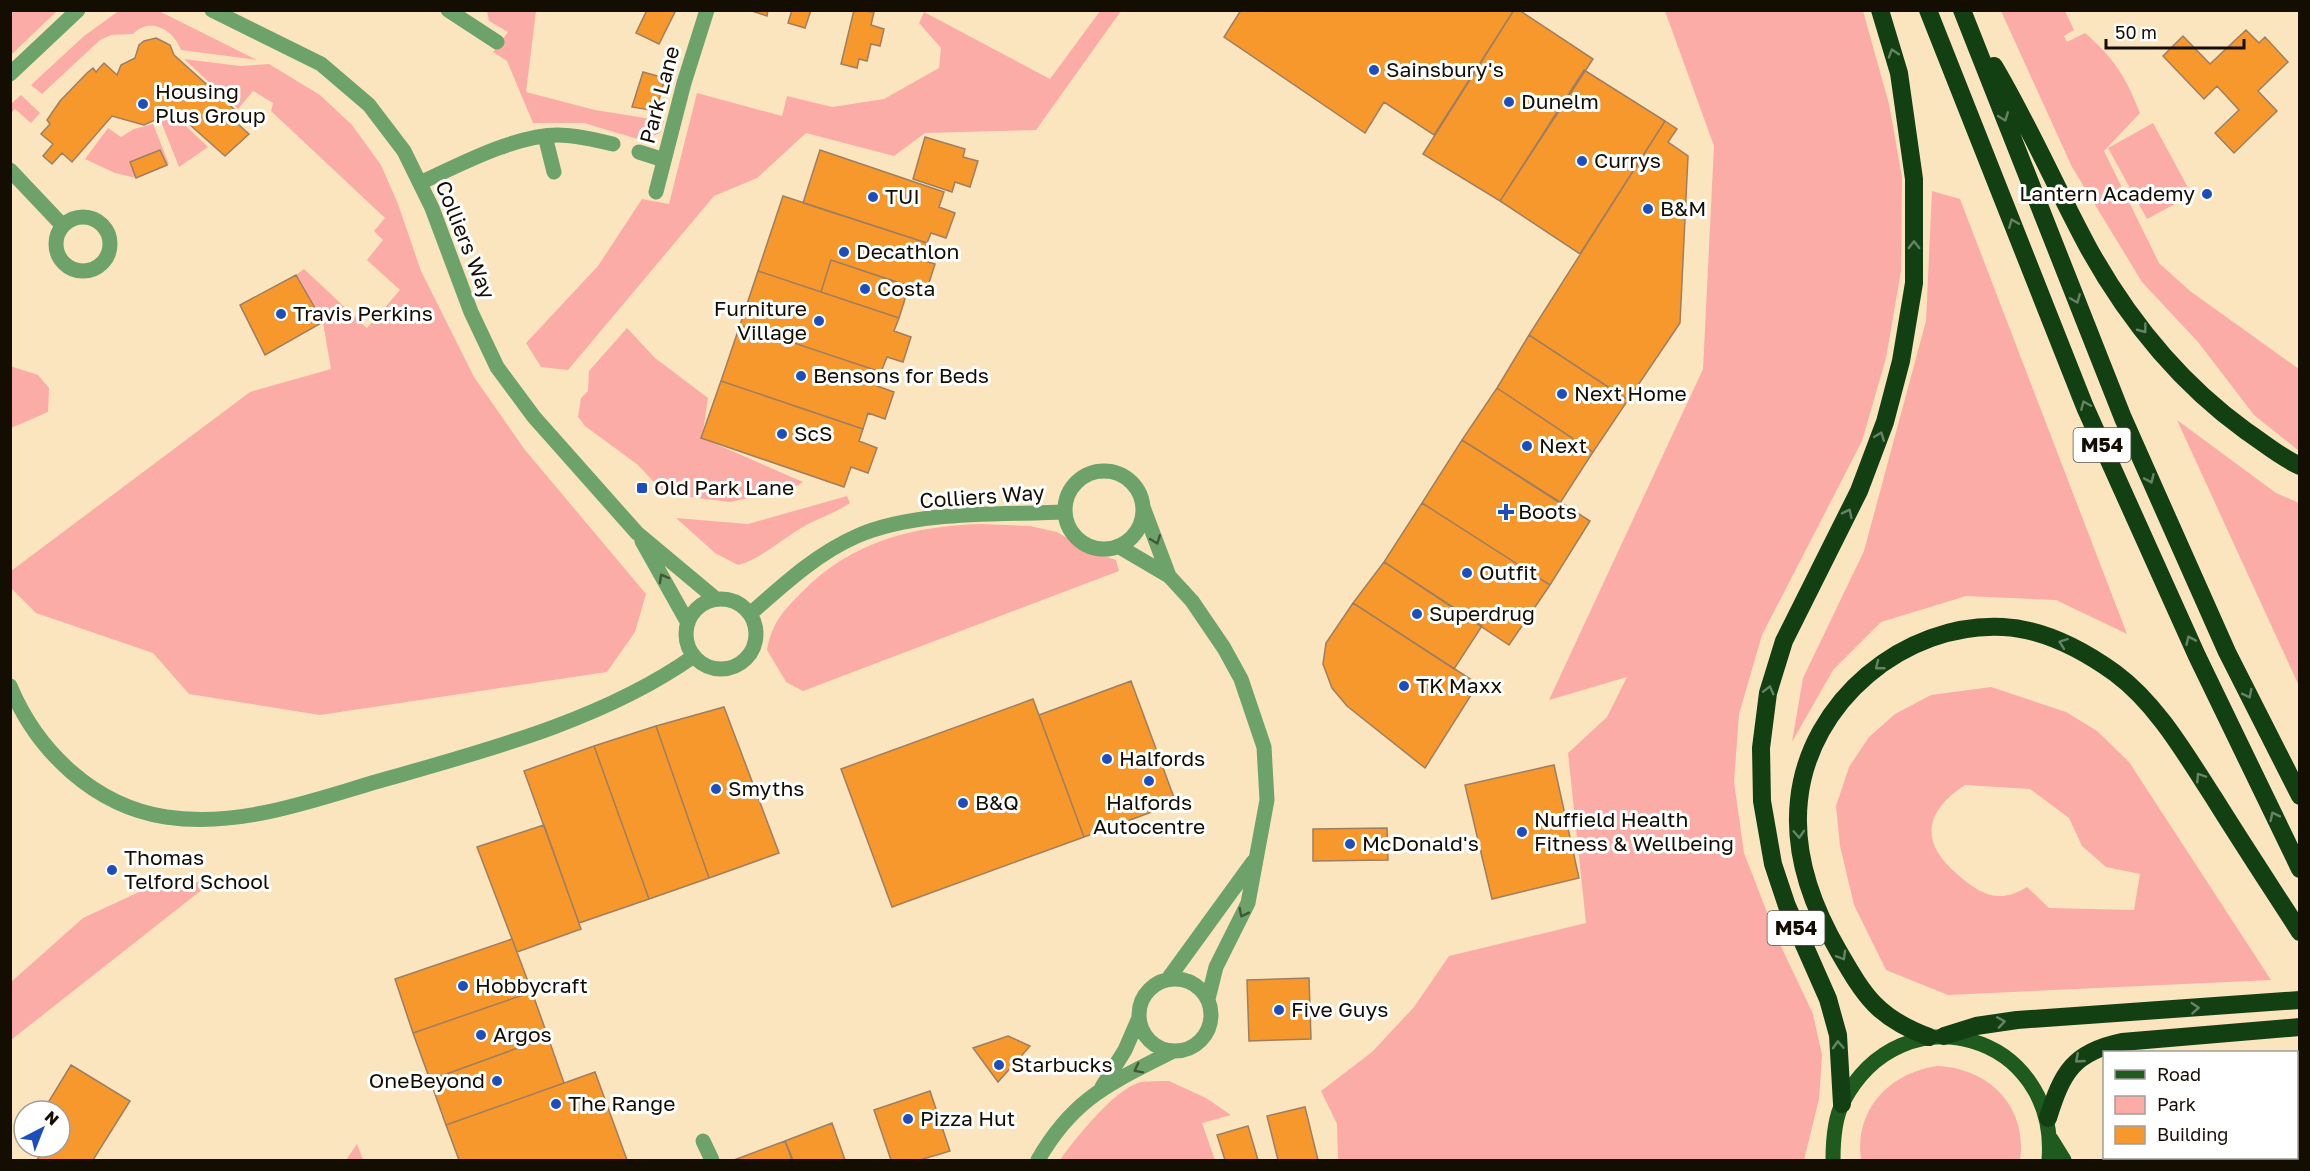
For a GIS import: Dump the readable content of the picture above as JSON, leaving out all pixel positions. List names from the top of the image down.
{
  "streets": {
    "highway": ["M54"],
    "street": ["Park Lane", "Colliers Way"]
  },
  "places": {
    "other": [
      "Sainsbury's",
      "Dunelm",
      "Housing Plus Group",
      "Currys",
      "Lantern Academy",
      "TUI",
      "B&M",
      "Decathlon",
      "Costa",
      "Travis Perkins",
      "Furniture Village",
      "Bensons for Beds",
      "Next Home",
      "ScS",
      "Next",
      "Outfit",
      "Superdrug",
      "TK Maxx",
      "Halfords",
      "Halfords Autocentre",
      "Smyths",
      "B&Q",
      "Nuffield Health Fitness & Wellbeing",
      "McDonald's",
      "Thomas Telford School",
      "Hobbycraft",
      "Five Guys",
      "Argos",
      "Starbucks",
      "OneBeyond",
      "The Range",
      "Pizza Hut"
    ],
    "transit": ["Old Park Lane"],
    "health": ["Boots"]
  },
  "legend": ["Road", "Park", "Building"],
  "scale_bar": "50 m",
  "north": "top right"
}
